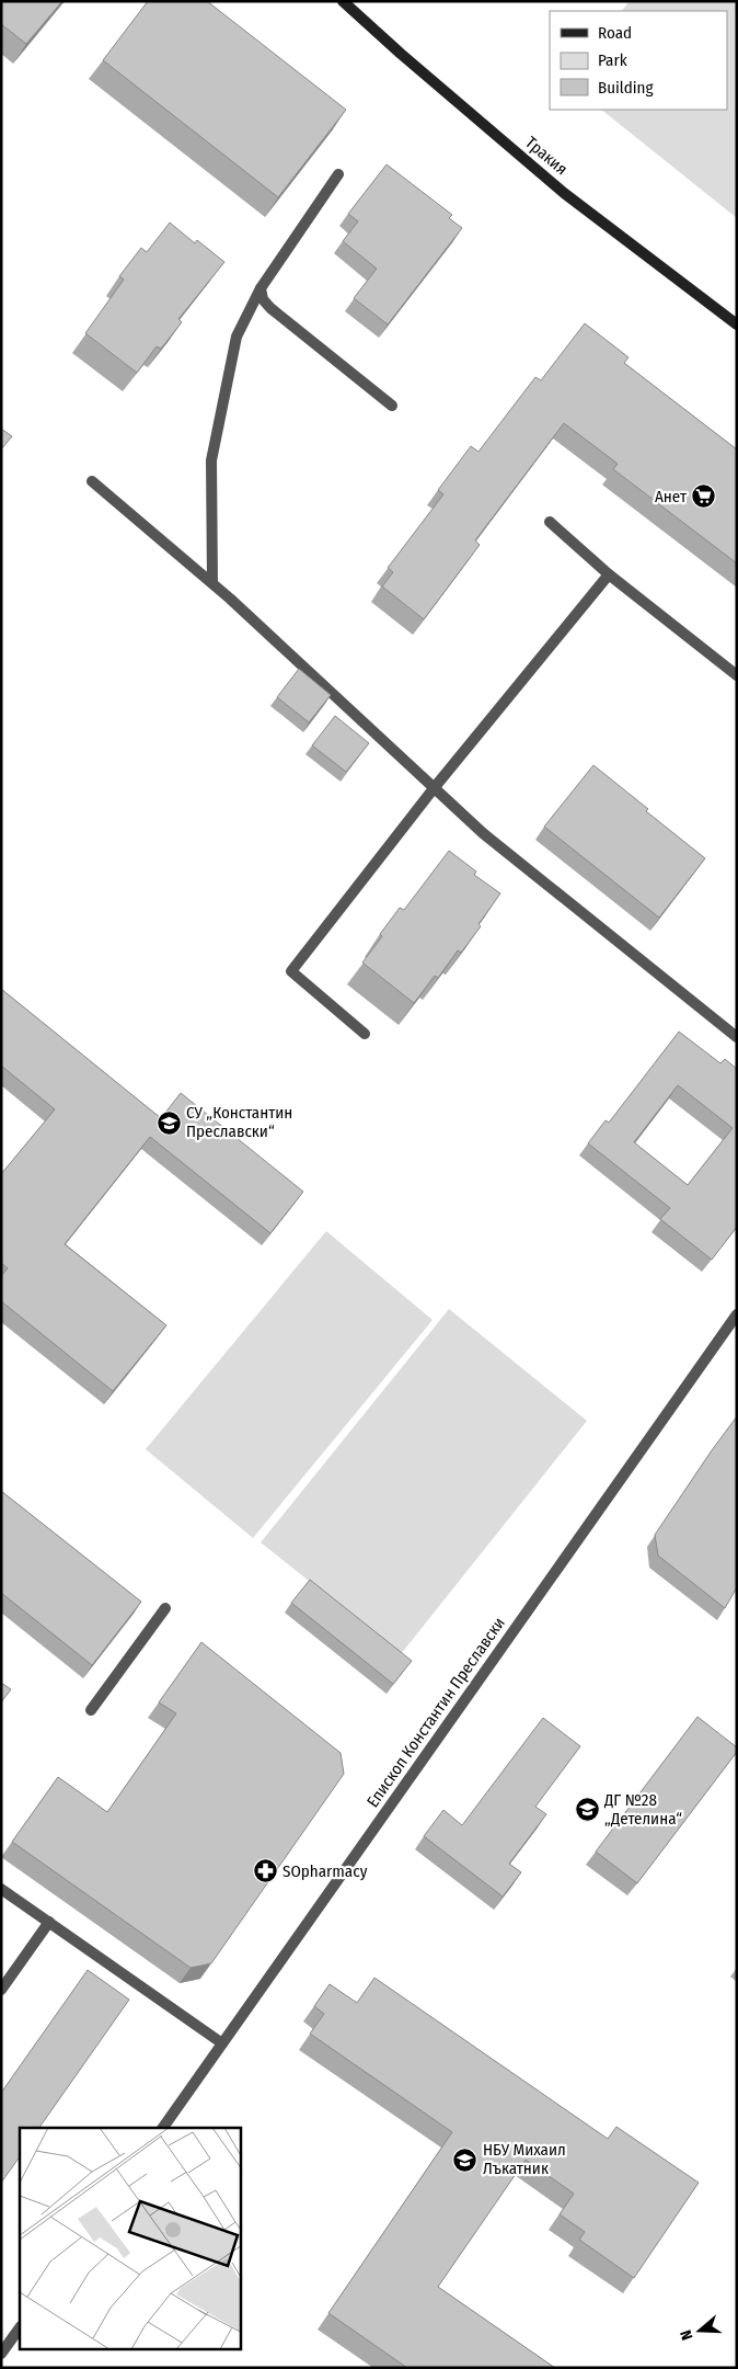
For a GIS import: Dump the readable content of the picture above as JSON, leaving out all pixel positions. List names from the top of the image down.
{
  "streets": {
    "main road": ["Тракия"],
    "street": ["Епископ Константин Преславски"]
  },
  "places": {
    "supermarket": ["Анет"],
    "school or university": ["СУ „Константин Преславски“", "ДГ №28 „Детелина“", "НБУ Михаил Лъкатник"],
    "pharmacy": ["SOpharmacy"]
  },
  "legend": ["Road", "Park", "Building"],
  "north": "left"
}
